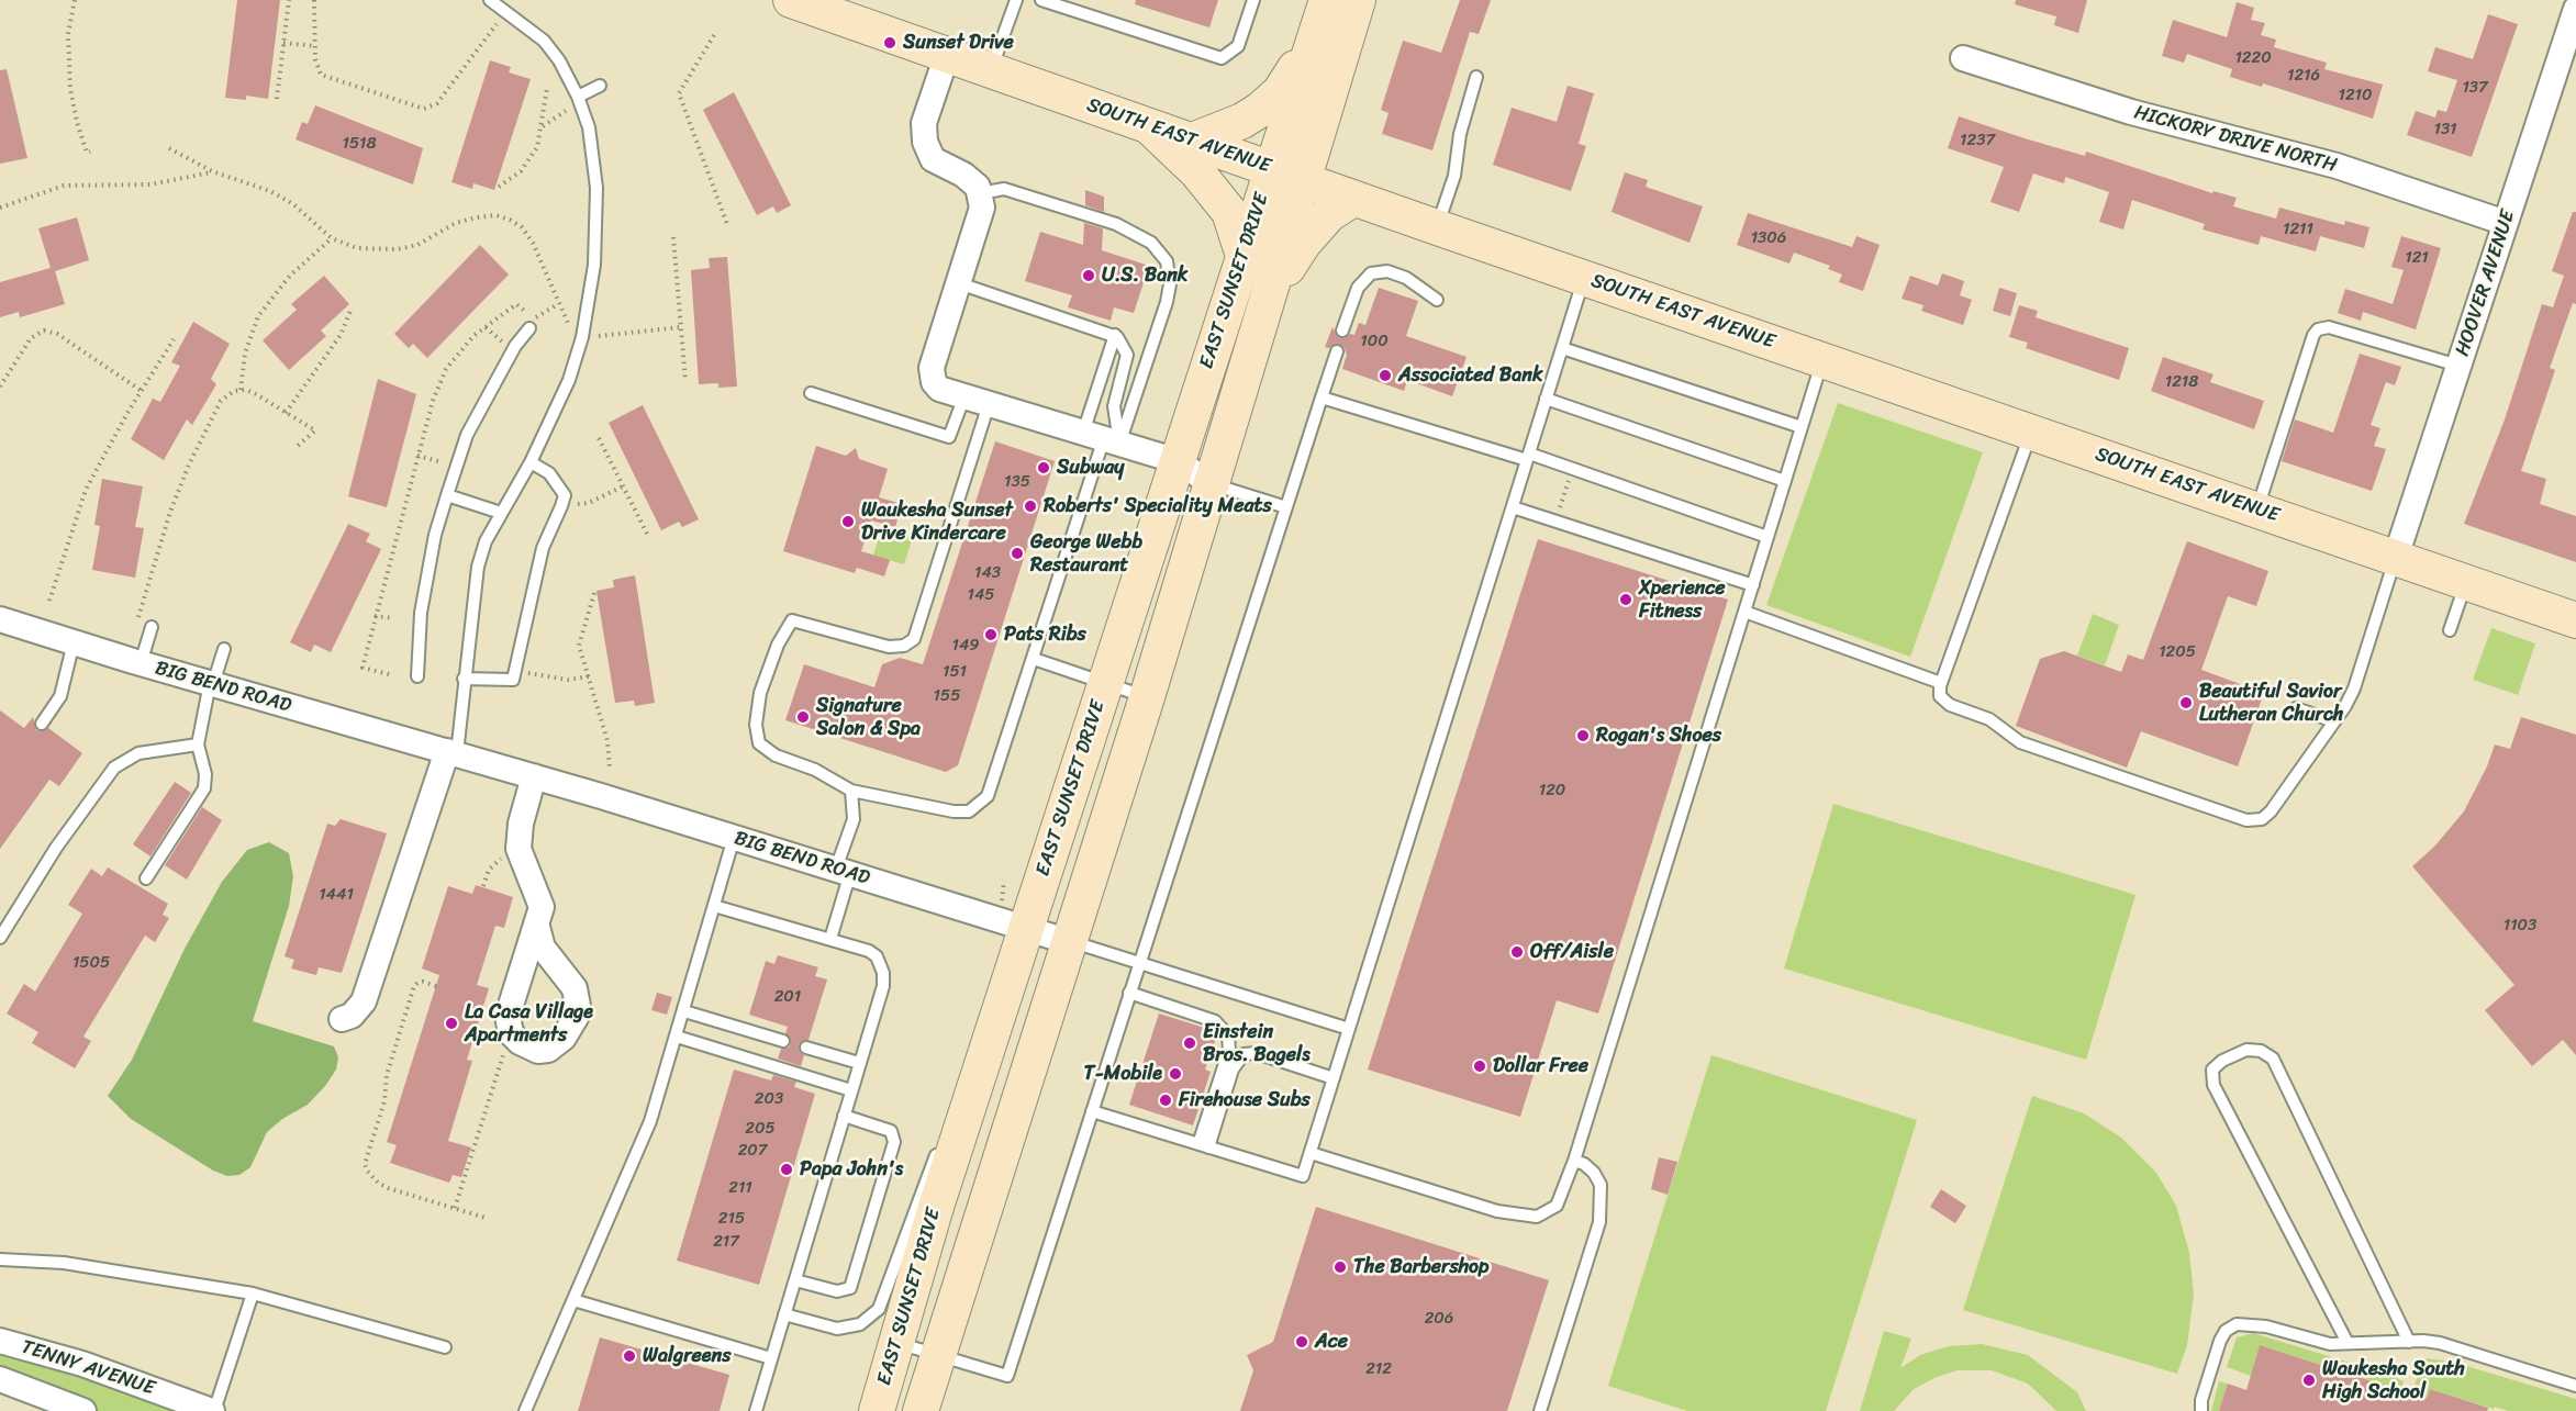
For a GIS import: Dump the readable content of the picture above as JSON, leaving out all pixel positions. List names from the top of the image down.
{
  "streets": {
    "main road": ["SOUTH EAST AVENUE", "EAST SUNSET DRIVE"],
    "street": [
      "HICKORY DRIVE NORTH",
      "HOOVER AVENUE",
      "BIG BEND ROAD",
      "TENNY AVENUE"
    ]
  },
  "crossings": [
    ["SOUTH EAST AVENUE", "EAST SUNSET DRIVE"],
    ["SOUTH EAST AVENUE", "HOOVER AVENUE"],
    ["HICKORY DRIVE NORTH", "HOOVER AVENUE"],
    ["EAST SUNSET DRIVE", "BIG BEND ROAD"]
  ],
  "places": [
    "Sunset Drive",
    "U.S. Bank",
    "Associated Bank",
    "Subway",
    "Roberts' Speciality Meats",
    "Waukesha Sunset Drive Kindercare",
    "George Webb Restaurant",
    "Xperience Fitness",
    "Pats Ribs",
    "Beautiful Savior Lutheran Church",
    "Signature Salon & Spa",
    "Rogan's Shoes",
    "Off/Aisle",
    "La Casa Village Apartments",
    "Einstein Bros. Bagels",
    "Dollar Free",
    "T-Mobile",
    "Firehouse Subs",
    "Papa John's",
    "The Barbershop",
    "Ace",
    "Walgreens",
    "Waukesha South High School"
  ],
  "house_numbers": [
    "1220",
    "1216",
    "137",
    "1210",
    "131",
    "1237",
    "1518",
    "1211",
    "1306",
    "121",
    "100",
    "1218",
    "135",
    "143",
    "145",
    "149",
    "1205",
    "151",
    "155",
    "120",
    "1441",
    "1103",
    "1505",
    "201",
    "203",
    "205",
    "207",
    "211",
    "215",
    "217",
    "206",
    "212"
  ]
}
